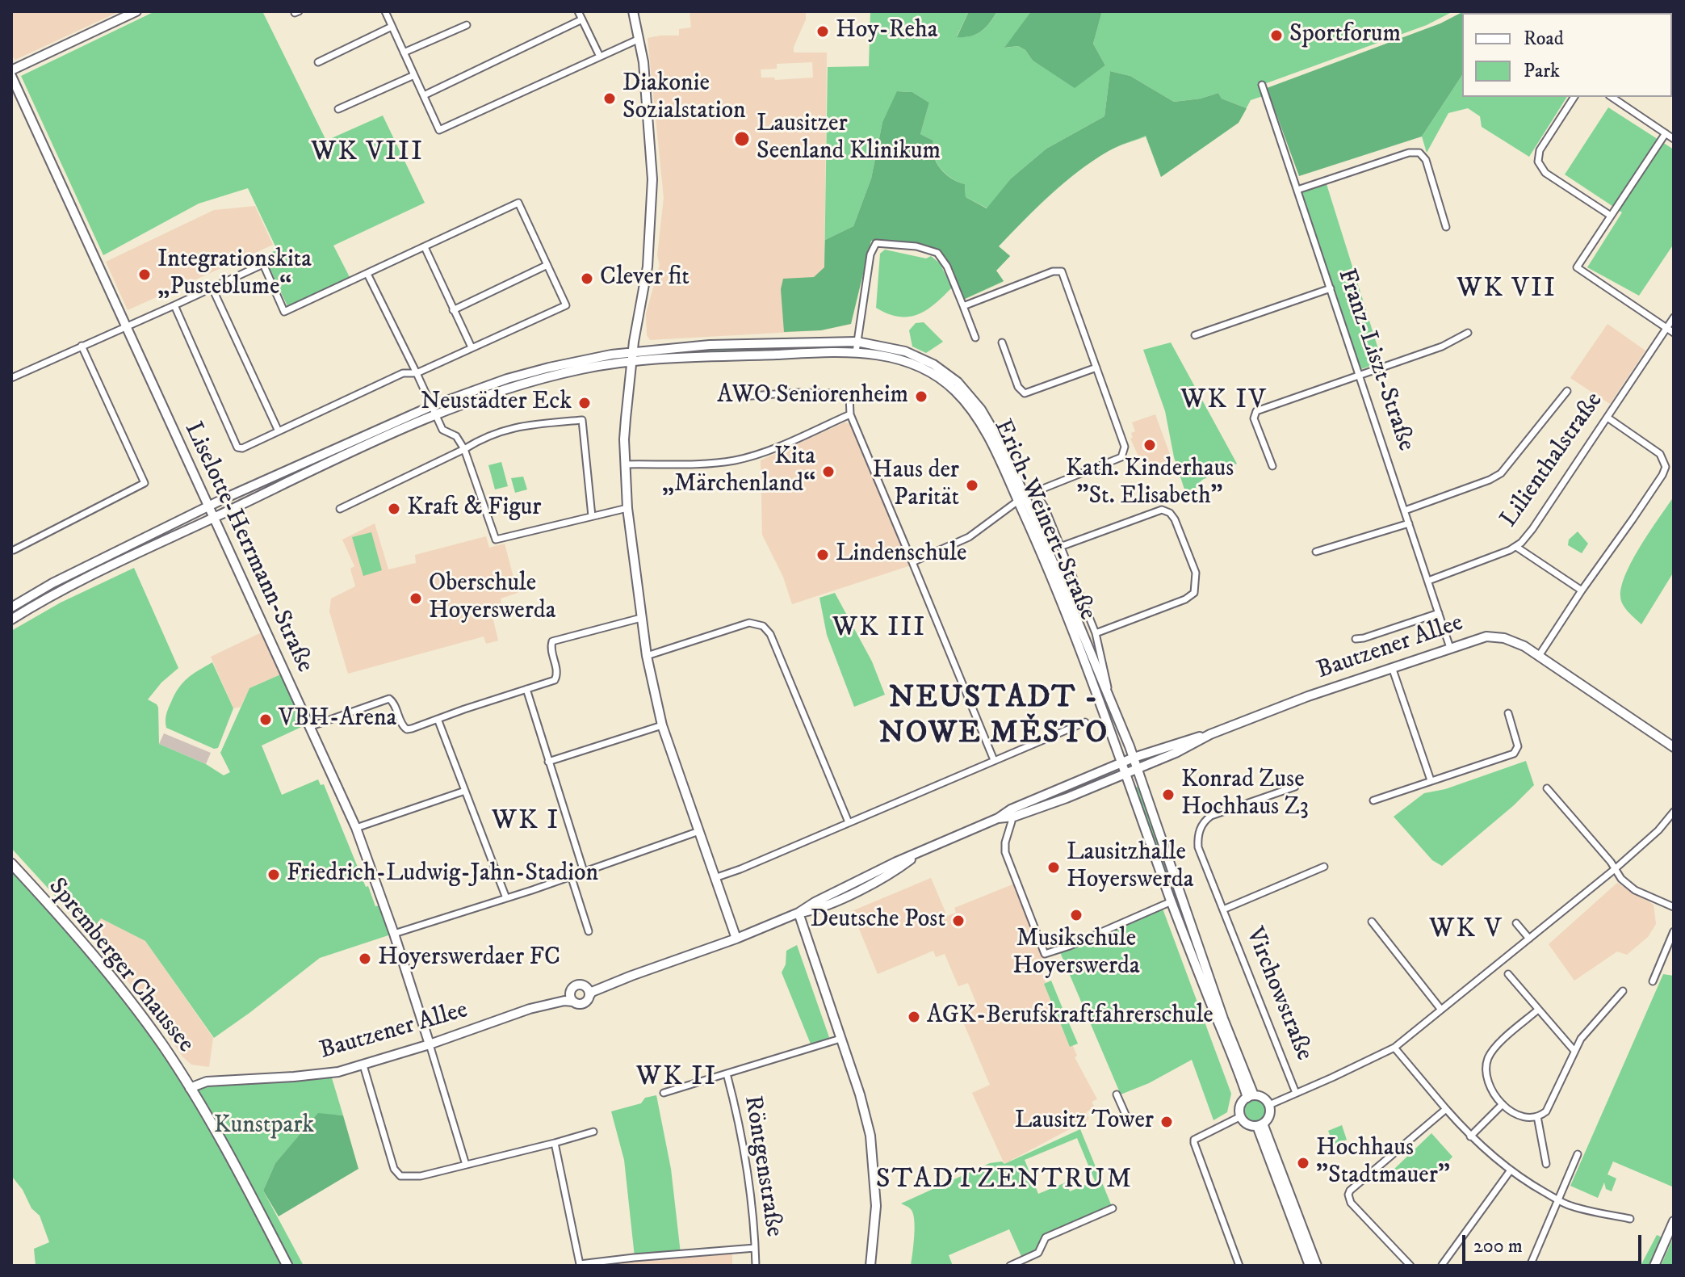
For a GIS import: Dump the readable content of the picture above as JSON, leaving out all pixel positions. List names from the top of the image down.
{
  "streets": {
    "main road": ["Spremberger Chaussee"],
    "street": [
      "Franz-Liszt-Straße",
      "Lilienthalstraße",
      "Erich-Weinert-Straße",
      "Liselotte-Herrmann-Straße",
      "Bautzener Allee",
      "Virchowstraße",
      "Röntgenstraße"
    ]
  },
  "crossings": [
    ["Franz-Liszt-Straße", "Lilienthalstraße"],
    ["Franz-Liszt-Straße", "Bautzener Allee"],
    ["Erich-Weinert-Straße", "Bautzener Allee"],
    ["Liselotte-Herrmann-Straße", "Bautzener Allee"],
    ["Bautzener Allee", "Spremberger Chaussee"]
  ],
  "districts": [
    "WK VIII",
    "WK VII",
    "WK IV",
    "WK III",
    "NEUSTADT - NOWE MĚSTO",
    "WK I",
    "WK V",
    "WK II",
    "STADTZENTRUM"
  ],
  "parks": ["Kunstpark"],
  "places": [
    "Hoy-Reha",
    "Sportforum",
    "Diakonie Sozialstation",
    "Lausitzer Seenland Klinikum",
    "Integrationskita „Pusteblume“",
    "Clever fit",
    "AWO Seniorenheim",
    "Neustädter Eck",
    "Kath. Kinderhaus \"St. Elisabeth\"",
    "Kita „Märchenland“",
    "Haus der Parität",
    "Kraft & Figur",
    "Lindenschule",
    "Oberschule Hoyerswerda",
    "VBH-Arena",
    "Konrad Zuse Hochhaus Z3",
    "Lausitzhalle Hoyerswerda",
    "Friedrich-Ludwig-Jahn-Stadion",
    "Musikschule Hoyerswerda",
    "Deutsche Post",
    "Hoyerswerdaer FC",
    "AGK-Berufskraftfahrerschule",
    "Lausitz Tower",
    "Hochhaus \"Stadtmauer\""
  ],
  "legend": ["Road", "Park"],
  "scale_bar": "200 m"
}
